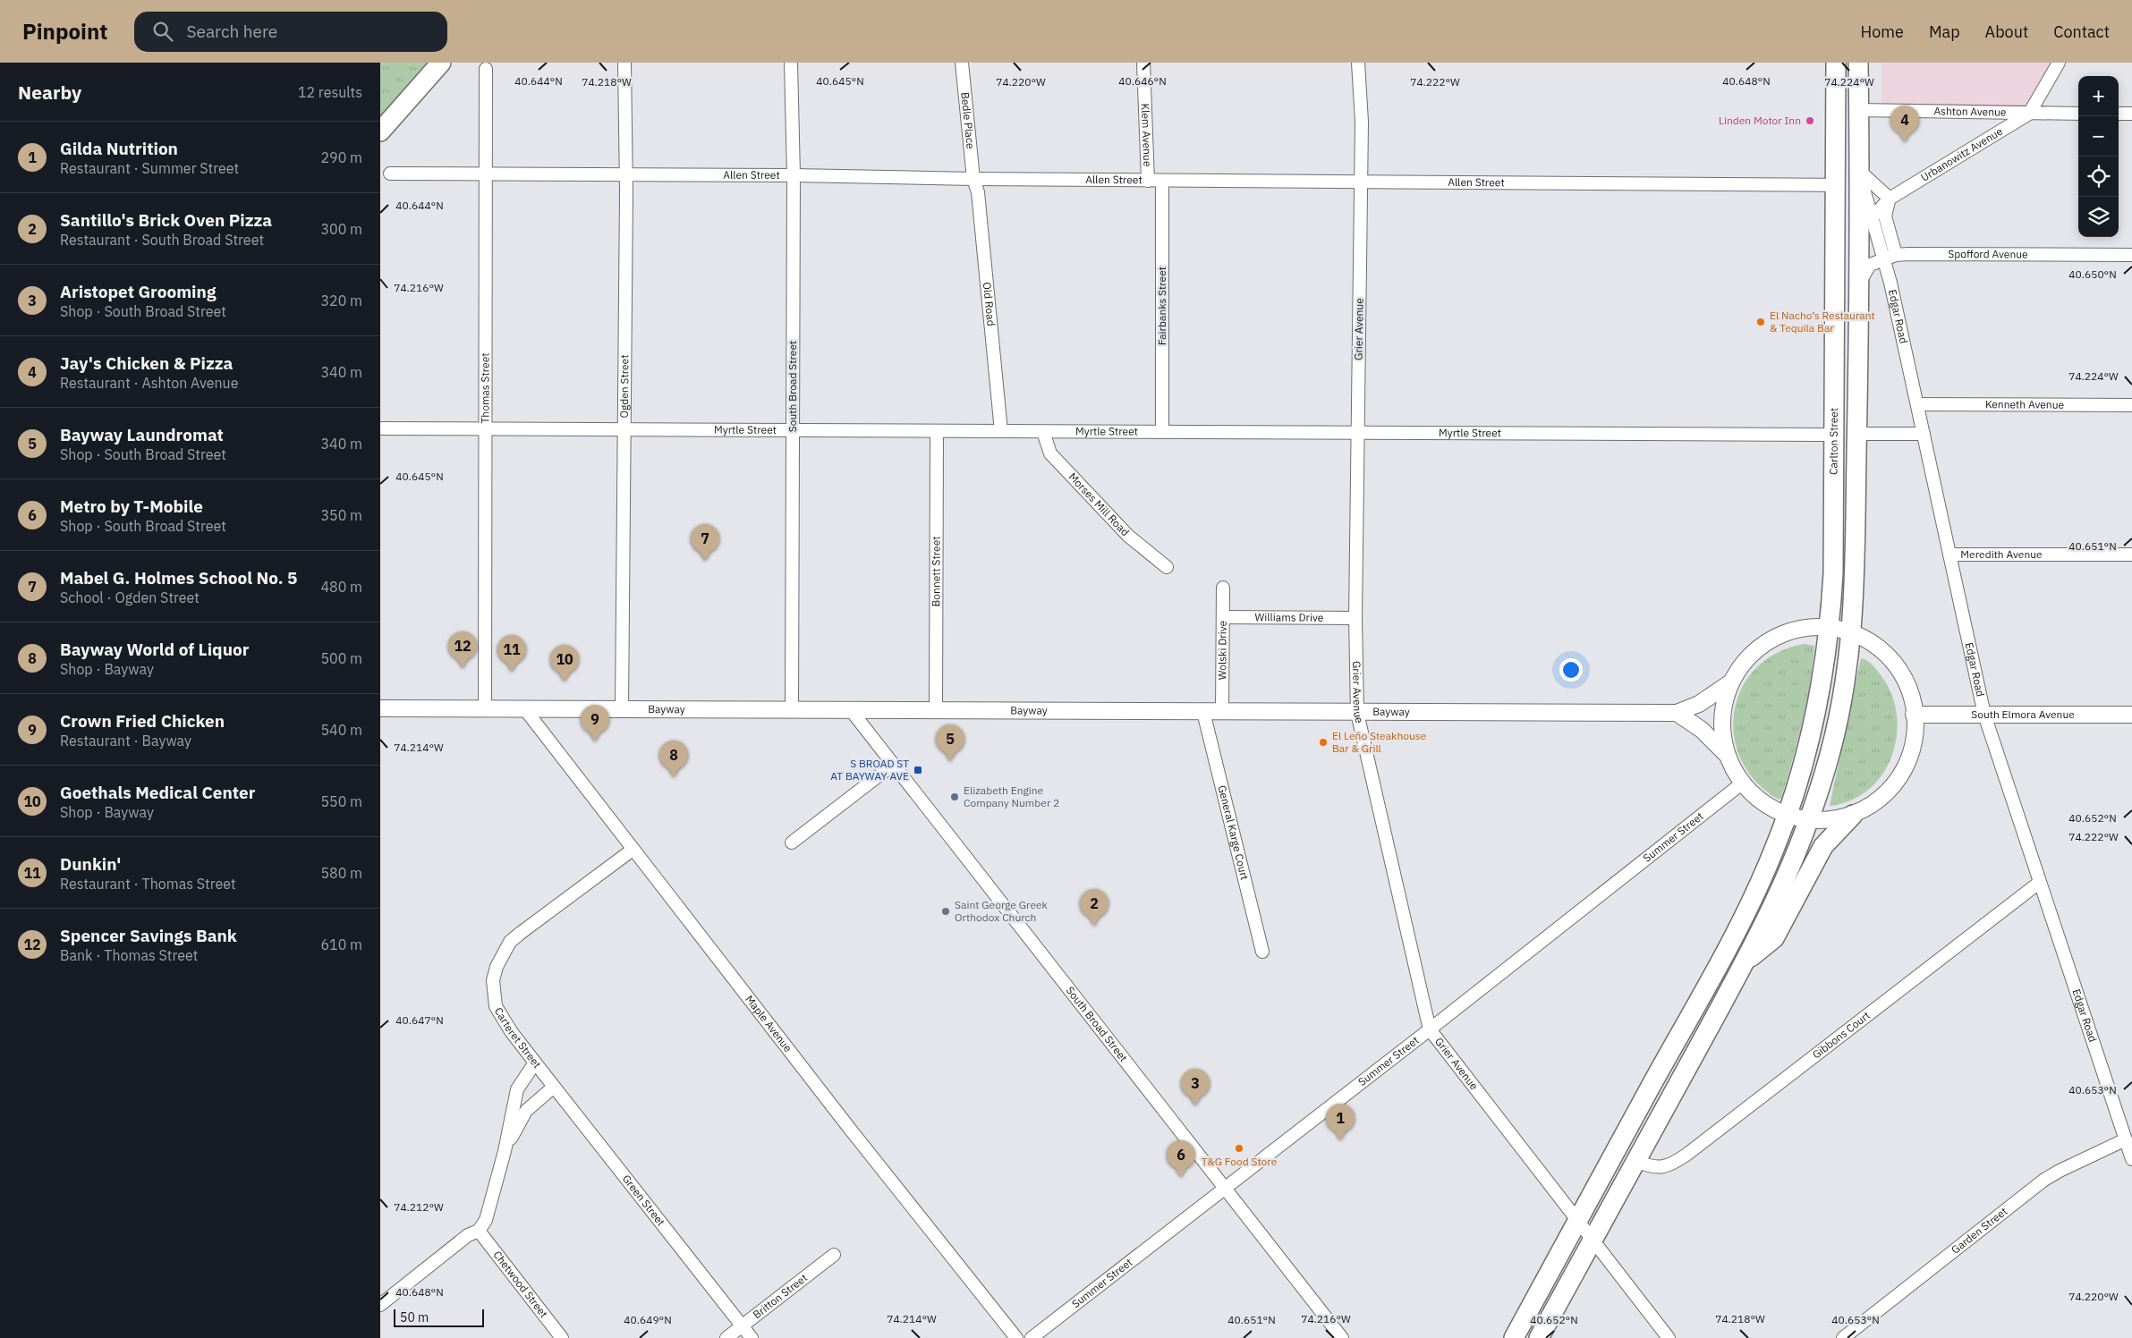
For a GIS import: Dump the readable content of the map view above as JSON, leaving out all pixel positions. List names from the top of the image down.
{
  "streets": {
    "highway": ["Carlton Street"],
    "main road": ["Bayway", "South Elmora Avenue"],
    "street": [
      "Ashton Avenue",
      "Bedle Place",
      "Klem Avenue",
      "Urbanowitz Avenue",
      "Allen Street",
      "Spofford Avenue",
      "Old Road",
      "Fairbanks Street",
      "Edgar Road",
      "Grier Avenue",
      "Ogden Street",
      "South Broad Street",
      "Thomas Street",
      "Kenneth Avenue",
      "Myrtle Street",
      "Morses Mill Road",
      "Meredith Avenue",
      "Bonnett Street",
      "Williams Drive",
      "Wolski Drive",
      "General Karge Court",
      "Summer Street",
      "Maple Avenue",
      "Gibbons Court",
      "Carteret Street",
      "Green Street",
      "Garden Street",
      "Chetwood Street",
      "Britton Street"
    ]
  },
  "crossings": [
    ["Ashton Avenue", "Urbanowitz Avenue"],
    ["Ashton Avenue", "Carlton Street"],
    ["Bedle Place", "Allen Street"],
    ["Bedle Place", "Old Road"],
    ["Klem Avenue", "Allen Street"],
    ["Urbanowitz Avenue", "Edgar Road"],
    ["Urbanowitz Avenue", "Carlton Street"],
    ["Allen Street", "Old Road"],
    ["Allen Street", "Fairbanks Street"],
    ["Allen Street", "Grier Avenue"],
    ["Allen Street", "Ogden Street"],
    ["Allen Street", "South Broad Street"],
    ["Allen Street", "Thomas Street"],
    ["Allen Street", "Carlton Street"],
    ["Spofford Avenue", "Edgar Road"],
    ["Old Road", "Myrtle Street"],
    ["Fairbanks Street", "Myrtle Street"],
    ["Edgar Road", "Kenneth Avenue"],
    ["Edgar Road", "Carlton Street"],
    ["Edgar Road", "Meredith Avenue"],
    ["Edgar Road", "South Elmora Avenue"],
    ["Edgar Road", "Gibbons Court"],
    ["Edgar Road", "Garden Street"],
    ["Grier Avenue", "Myrtle Street"],
    ["Grier Avenue", "Carlton Street"],
    ["Grier Avenue", "Williams Drive"],
    ["Grier Avenue", "Bayway"],
    ["Grier Avenue", "Summer Street"],
    ["Ogden Street", "Myrtle Street"],
    ["Ogden Street", "Bayway"],
    ["South Broad Street", "Myrtle Street"],
    ["South Broad Street", "Bayway"],
    ["South Broad Street", "Summer Street"],
    ["Thomas Street", "Myrtle Street"],
    ["Thomas Street", "Bayway"],
    ["Myrtle Street", "Carlton Street"],
    ["Myrtle Street", "Morses Mill Road"],
    ["Myrtle Street", "Bonnett Street"],
    ["Carlton Street", "Gibbons Court"],
    ["Bonnett Street", "Bayway"],
    ["Williams Drive", "Wolski Drive"],
    ["Wolski Drive", "Bayway"],
    ["Bayway", "General Karge Court"],
    ["Bayway", "Maple Avenue"],
    ["Maple Avenue", "Carteret Street"],
    ["Carteret Street", "Green Street"],
    ["Carteret Street", "Chetwood Street"],
    ["Green Street", "Britton Street"]
  ],
  "places": {
    "other": [
      "Linden Motor Inn",
      "El Nacho’s Restaurant & Tequila Bar",
      "El Leño Steakhouse Bar & Grill",
      "Elizabeth Engine Company Number 2",
      "Saint George Greek Orthodox Church",
      "T&G Food Store"
    ],
    "transit": ["S BROAD ST AT BAYWAY AVE"]
  },
  "scale_bar": "50 m",
  "page": {
    "header": "Pinpoint",
    "search": "Search here",
    "nav": [
      "Home",
      "Map",
      "About",
      "Contact"
    ],
    "heading": ["Nearby", "12 results"],
    "map_buttons": ["+", "−"],
    "pins": [
      "4",
      "7",
      "12",
      "11",
      "10",
      "9",
      "5",
      "8",
      "2",
      "3",
      "1",
      "6"
    ],
    "list": [
      {
        "mark": "1",
        "name": "Gilda Nutrition",
        "note": "Restaurant · Summer Street",
        "value": "290 m"
      },
      {
        "mark": "2",
        "name": "Santillo's Brick Oven Pizza",
        "note": "Restaurant · South Broad Street",
        "value": "300 m"
      },
      {
        "mark": "3",
        "name": "Aristopet Grooming",
        "note": "Shop · South Broad Street",
        "value": "320 m"
      },
      {
        "mark": "4",
        "name": "Jay's Chicken & Pizza",
        "note": "Restaurant · Ashton Avenue",
        "value": "340 m"
      },
      {
        "mark": "5",
        "name": "Bayway Laundromat",
        "note": "Shop · South Broad Street",
        "value": "340 m"
      },
      {
        "mark": "6",
        "name": "Metro by T-Mobile",
        "note": "Shop · South Broad Street",
        "value": "350 m"
      },
      {
        "mark": "7",
        "name": "Mabel G. Holmes School No. 5",
        "note": "School · Ogden Street",
        "value": "480 m"
      },
      {
        "mark": "8",
        "name": "Bayway World of Liquor",
        "note": "Shop · Bayway",
        "value": "500 m"
      },
      {
        "mark": "9",
        "name": "Crown Fried Chicken",
        "note": "Restaurant · Bayway",
        "value": "540 m"
      },
      {
        "mark": "10",
        "name": "Goethals Medical Center",
        "note": "Shop · Bayway",
        "value": "550 m"
      },
      {
        "mark": "11",
        "name": "Dunkin'",
        "note": "Restaurant · Thomas Street",
        "value": "580 m"
      },
      {
        "mark": "12",
        "name": "Spencer Savings Bank",
        "note": "Bank · Thomas Street",
        "value": "610 m"
      }
    ],
    "scale": "50 m"
  },
  "coordinates": [
    "40.644°N",
    "40.645°N",
    "40.646°N",
    "40.648°N",
    "74.218°W",
    "74.220°W",
    "74.222°W",
    "74.224°W",
    "40.650°N",
    "74.216°W",
    "40.651°N",
    "74.214°W",
    "40.652°N",
    "40.647°N",
    "40.653°N",
    "74.212°W",
    "40.649°N"
  ]
}
